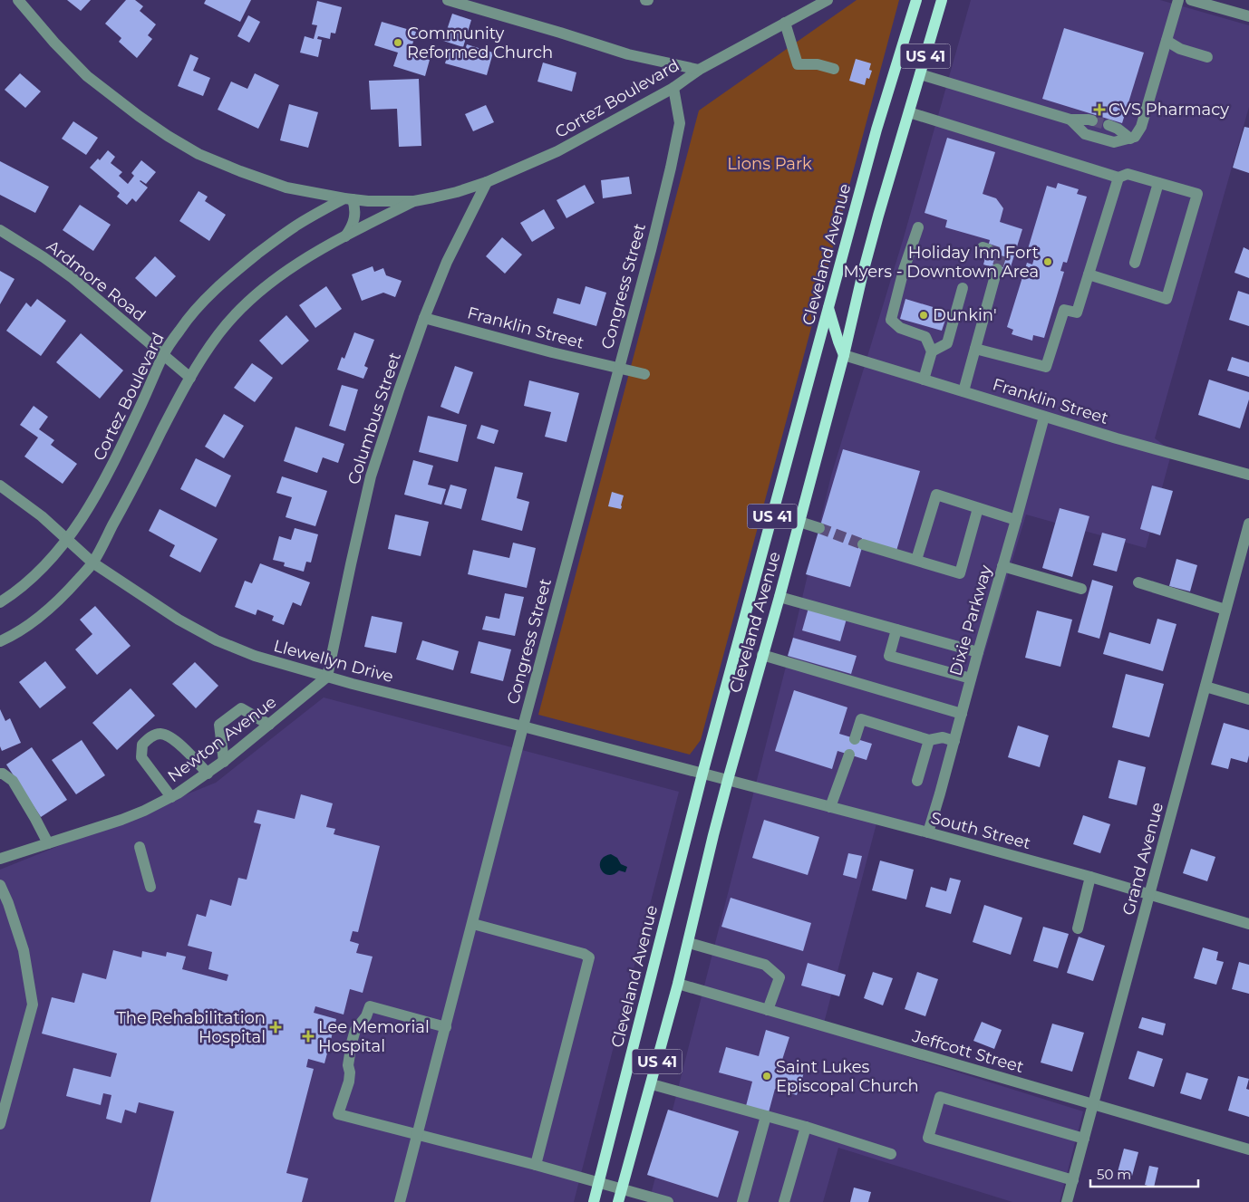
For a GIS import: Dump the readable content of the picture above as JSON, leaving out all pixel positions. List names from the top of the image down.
{
  "streets": {
    "main road": ["US 41", "Cleveland Avenue"],
    "street": [
      "Cortez Boulevard",
      "Ardmore Road",
      "Congress Street",
      "Franklin Street",
      "Columbus Street",
      "Dixie Parkway",
      "Llewellyn Drive",
      "Newton Avenue",
      "South Street",
      "Grand Avenue",
      "Jeffcott Street"
    ]
  },
  "crossings": [
    ["Cortez Boulevard", "Ardmore Road"],
    ["Cortez Boulevard", "Congress Street"],
    ["Cortez Boulevard", "Columbus Street"],
    ["Cortez Boulevard", "Llewellyn Drive"],
    ["Cleveland Avenue", "Franklin Street"],
    ["Cleveland Avenue", "Llewellyn Drive"],
    ["Cleveland Avenue", "South Street"],
    ["Cleveland Avenue", "Jeffcott Street"],
    ["Congress Street", "Franklin Street"],
    ["Congress Street", "Llewellyn Drive"],
    ["Franklin Street", "Columbus Street"],
    ["Franklin Street", "Dixie Parkway"],
    ["Columbus Street", "Llewellyn Drive"],
    ["Columbus Street", "Newton Avenue"],
    ["Dixie Parkway", "South Street"],
    ["Llewellyn Drive", "Newton Avenue"],
    ["Llewellyn Drive", "South Street"],
    ["South Street", "Grand Avenue"],
    ["Grand Avenue", "Jeffcott Street"]
  ],
  "parks": ["Lions Park"],
  "places": {
    "other": [
      "Community Reformed Church",
      "Holiday Inn Fort Myers - Downtown Area",
      "Dunkin'",
      "Saint Lukes Episcopal Church"
    ],
    "health": ["CVS Pharmacy", "The Rehabilitation Hospital", "Lee Memorial Hospital"]
  },
  "scale_bar": "50 m"
}
